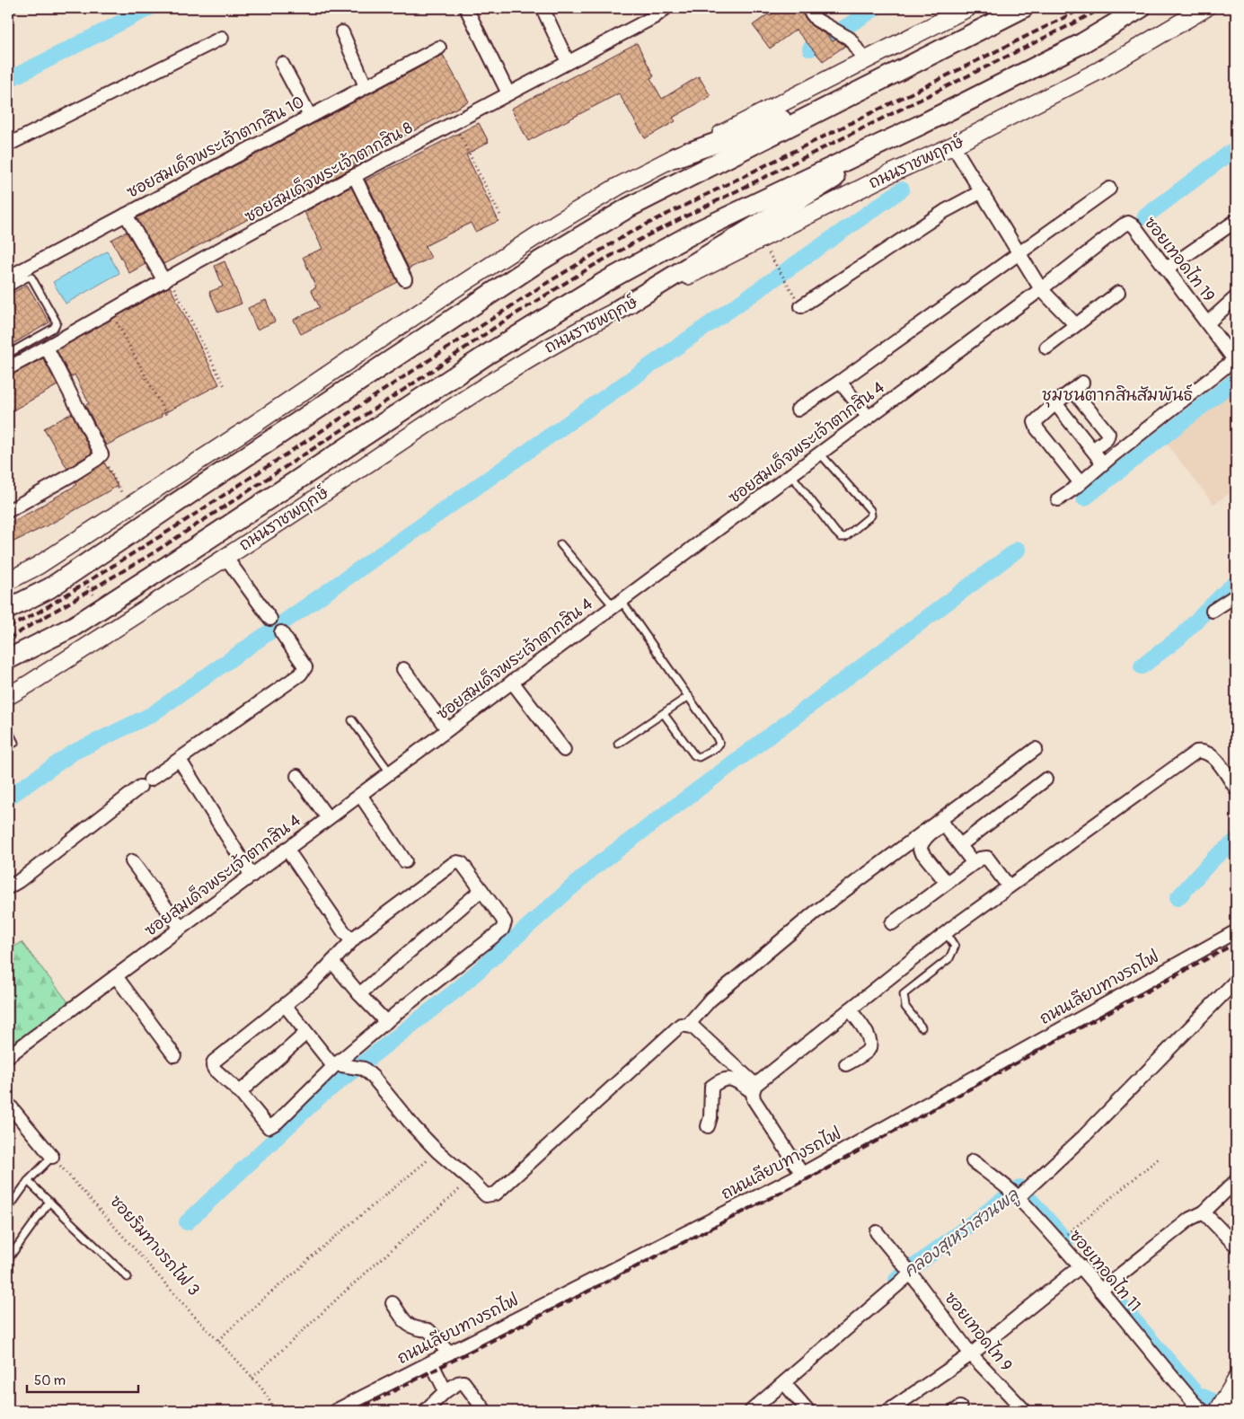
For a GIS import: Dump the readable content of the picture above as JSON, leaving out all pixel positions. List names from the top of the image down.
{
  "streets": {
    "main road": ["ถนนราชพฤกษ์"],
    "street": [
      "ซอยสมเด็จพระเจ้าตากสิน 10",
      "ซอยสมเด็จพระเจ้าตากสิน 8",
      "ซอยเทอดไท 19",
      "ซอยสมเด็จพระเจ้าตากสิน 4",
      "ถนนเลียบทางรถไฟ",
      "ซอยเทอดไท 11",
      "ซอยเทอดไท 9"
    ],
    "path": ["ซอยริมทางรถไฟ 3"]
  },
  "crossings": [
    ["ซอยเทอดไท 19", "ซอยสมเด็จพระเจ้าตากสิน 4"]
  ],
  "districts": ["ชุมชนตากสินสัมพันธ์"],
  "water": ["คลองสุเหร่าสวนพลู"],
  "scale_bar": "50 m"
}
